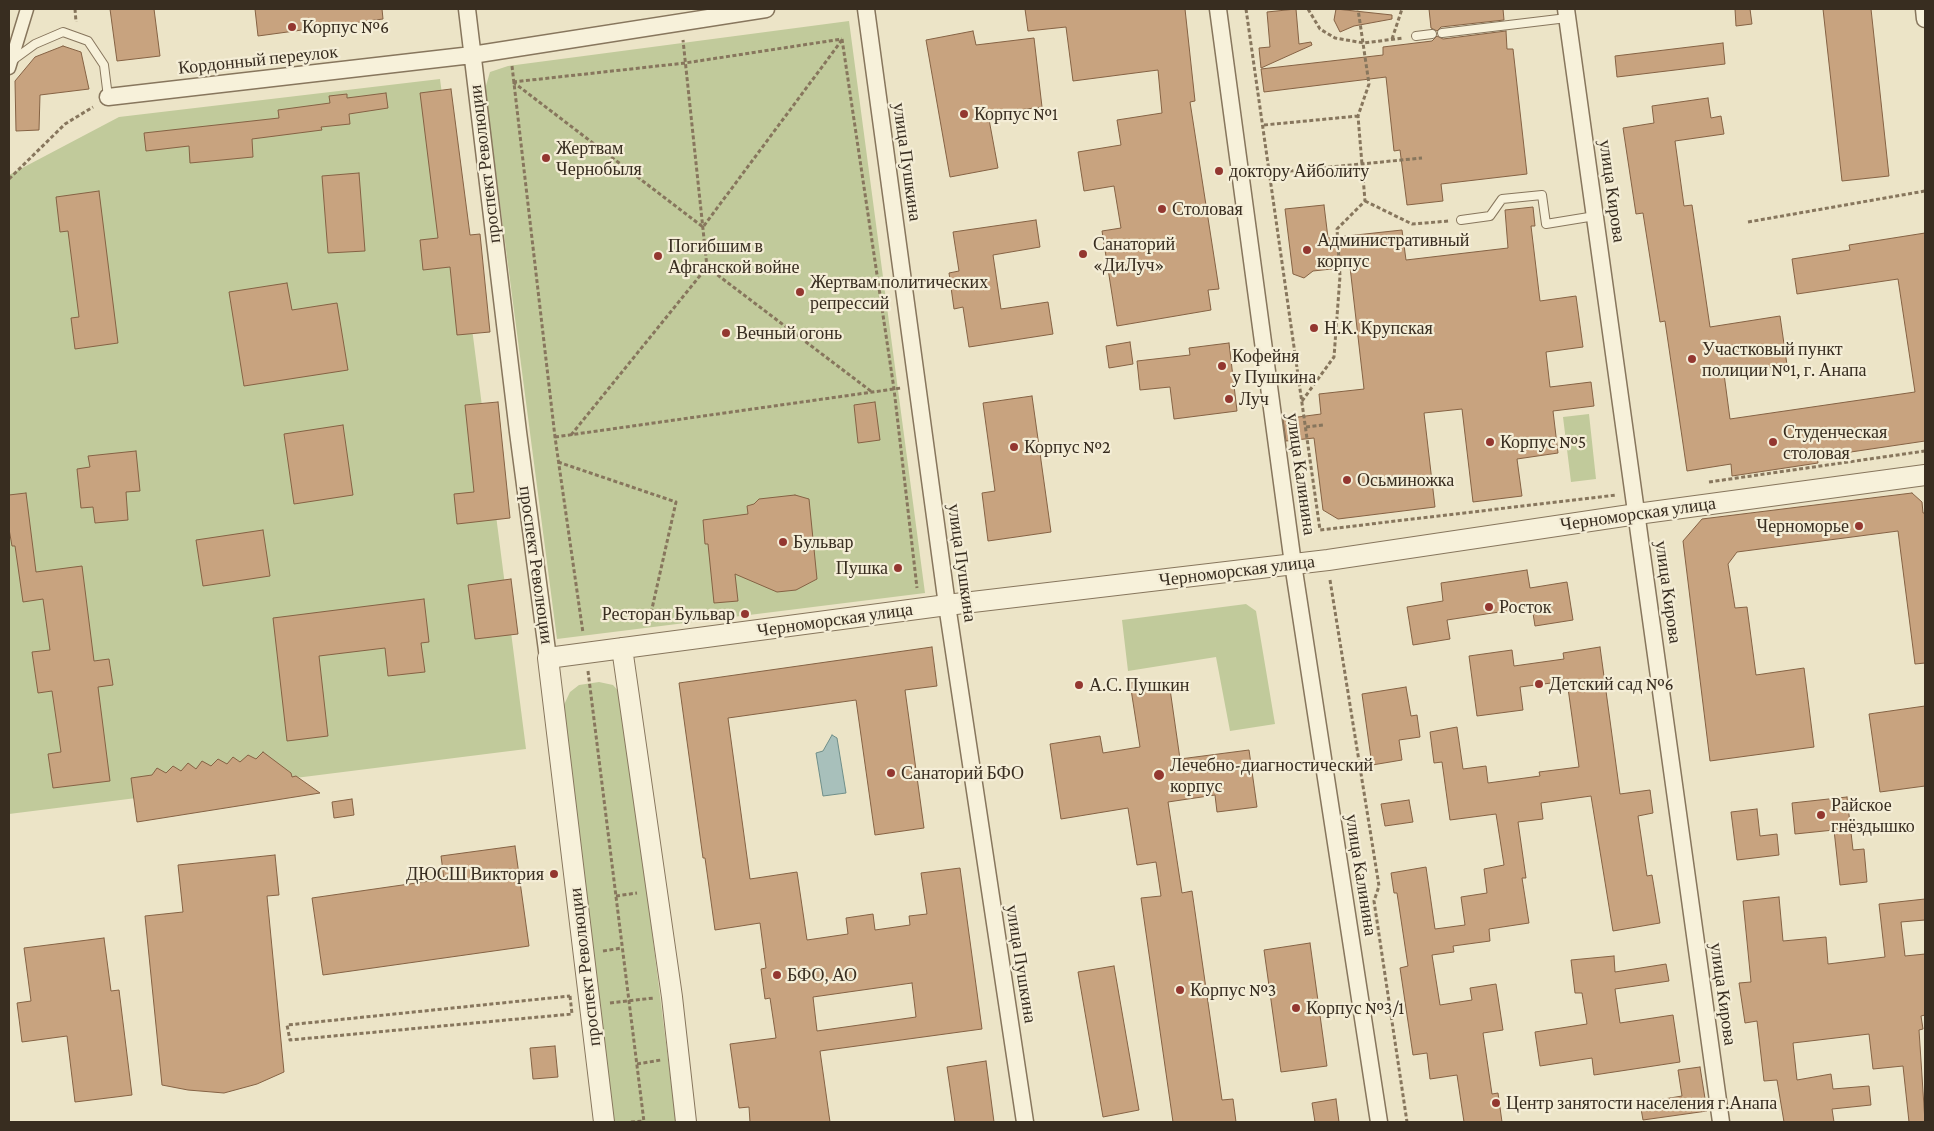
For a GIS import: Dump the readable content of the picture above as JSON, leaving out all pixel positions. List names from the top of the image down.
{
  "streets": {
    "street": [
      "Кордонный переулок",
      "улица Пушкина",
      "проспект Революции",
      "улица Кирова",
      "улица Калинина",
      "Черноморская улица"
    ]
  },
  "crossings": [
    ["Кордонный переулок", "проспект Революции"],
    ["улица Пушкина", "Черноморская улица"],
    ["проспект Революции", "Черноморская улица"],
    ["улица Кирова", "Черноморская улица"],
    ["улица Калинина", "Черноморская улица"]
  ],
  "places": [
    "Корпус №6",
    "Корпус №1",
    "Жертвам Чернобыля",
    "доктору Айболиту",
    "Столовая",
    "Административный корпус",
    "Санаторий «ДиЛуч»",
    "Погибшим в Афганской войне",
    "Жертвам политических репрессий",
    "Н.К. Крупская",
    "Вечный огонь",
    "Участковый пункт полиции №1, г. Анапа",
    "Кофейня у Пушкина",
    "Луч",
    "Корпус №5",
    "Студенческая столовая",
    "Корпус №2",
    "Осьминожка",
    "Черноморье",
    "Бульвар",
    "Пушка",
    "Росток",
    "Ресторан Бульвар",
    "Детский сад №6",
    "А.С. Пушкин",
    "Санаторий БФО",
    "Лечебно-диагностический корпус",
    "Райское гнёздышко",
    "ДЮСШ Виктория",
    "БФО, АО",
    "Корпус №3",
    "Корпус №3/1",
    "Центр занятости населения г.Анапа"
  ]
}
